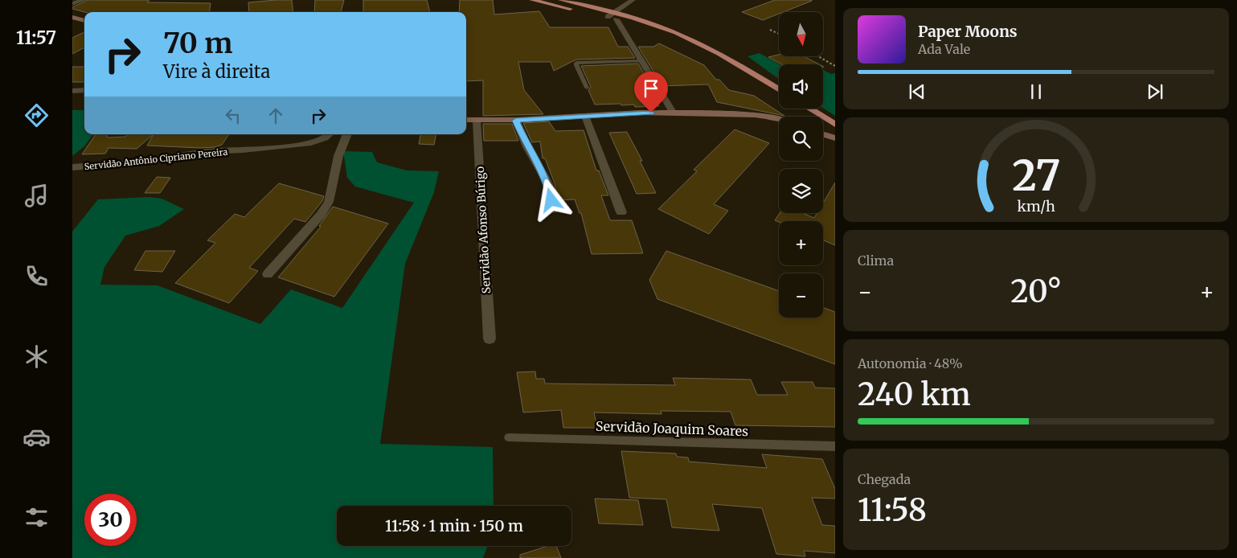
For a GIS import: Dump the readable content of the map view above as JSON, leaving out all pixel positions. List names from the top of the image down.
{
  "streets": {
    "street": ["Servidão Antônio Cipriano Pereira", "Servidão Afonso Búrigo"],
    "lane": ["Servidão Joaquim Soares"]
  },
  "north": "bottom",
  "page": {
    "tabs": "11:57",
    "map_buttons": ["+", "−"],
    "turn": ["70 m", "Vire à direita"],
    "song": ["Paper Moons", "Ada Vale"],
    "tile": [
      "Clima",
      ["Autonomia · 48%", "240 km"],
      ["Chegada", "11:58"]
    ],
    "heat": ["−", "20°", "+"],
    "limit": "30",
    "trip": "11:58 · 1 min · 150 m",
    "gauge": ["27", "km/h"]
  }
}
